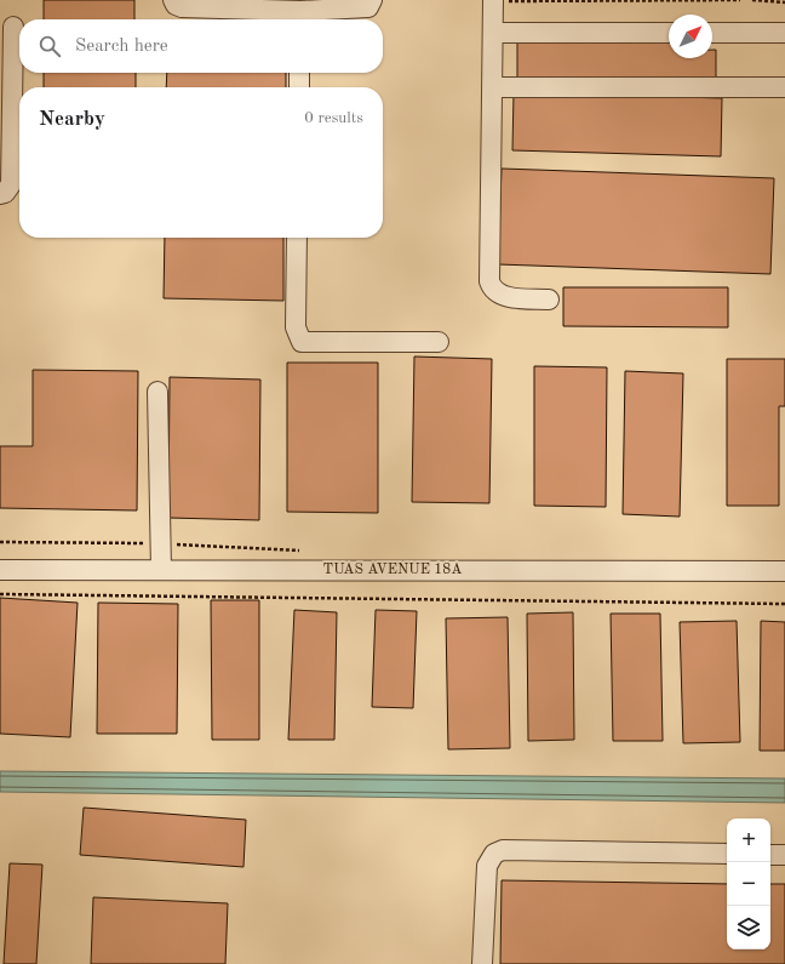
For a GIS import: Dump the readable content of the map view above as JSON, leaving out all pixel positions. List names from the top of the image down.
{
  "streets": {
    "street": ["TUAS AVENUE 18A"]
  },
  "north": "top right",
  "page": {
    "search": "Search here",
    "heading": ["Nearby", "0 results"],
    "map_buttons": ["+", "−"]
  }
}
